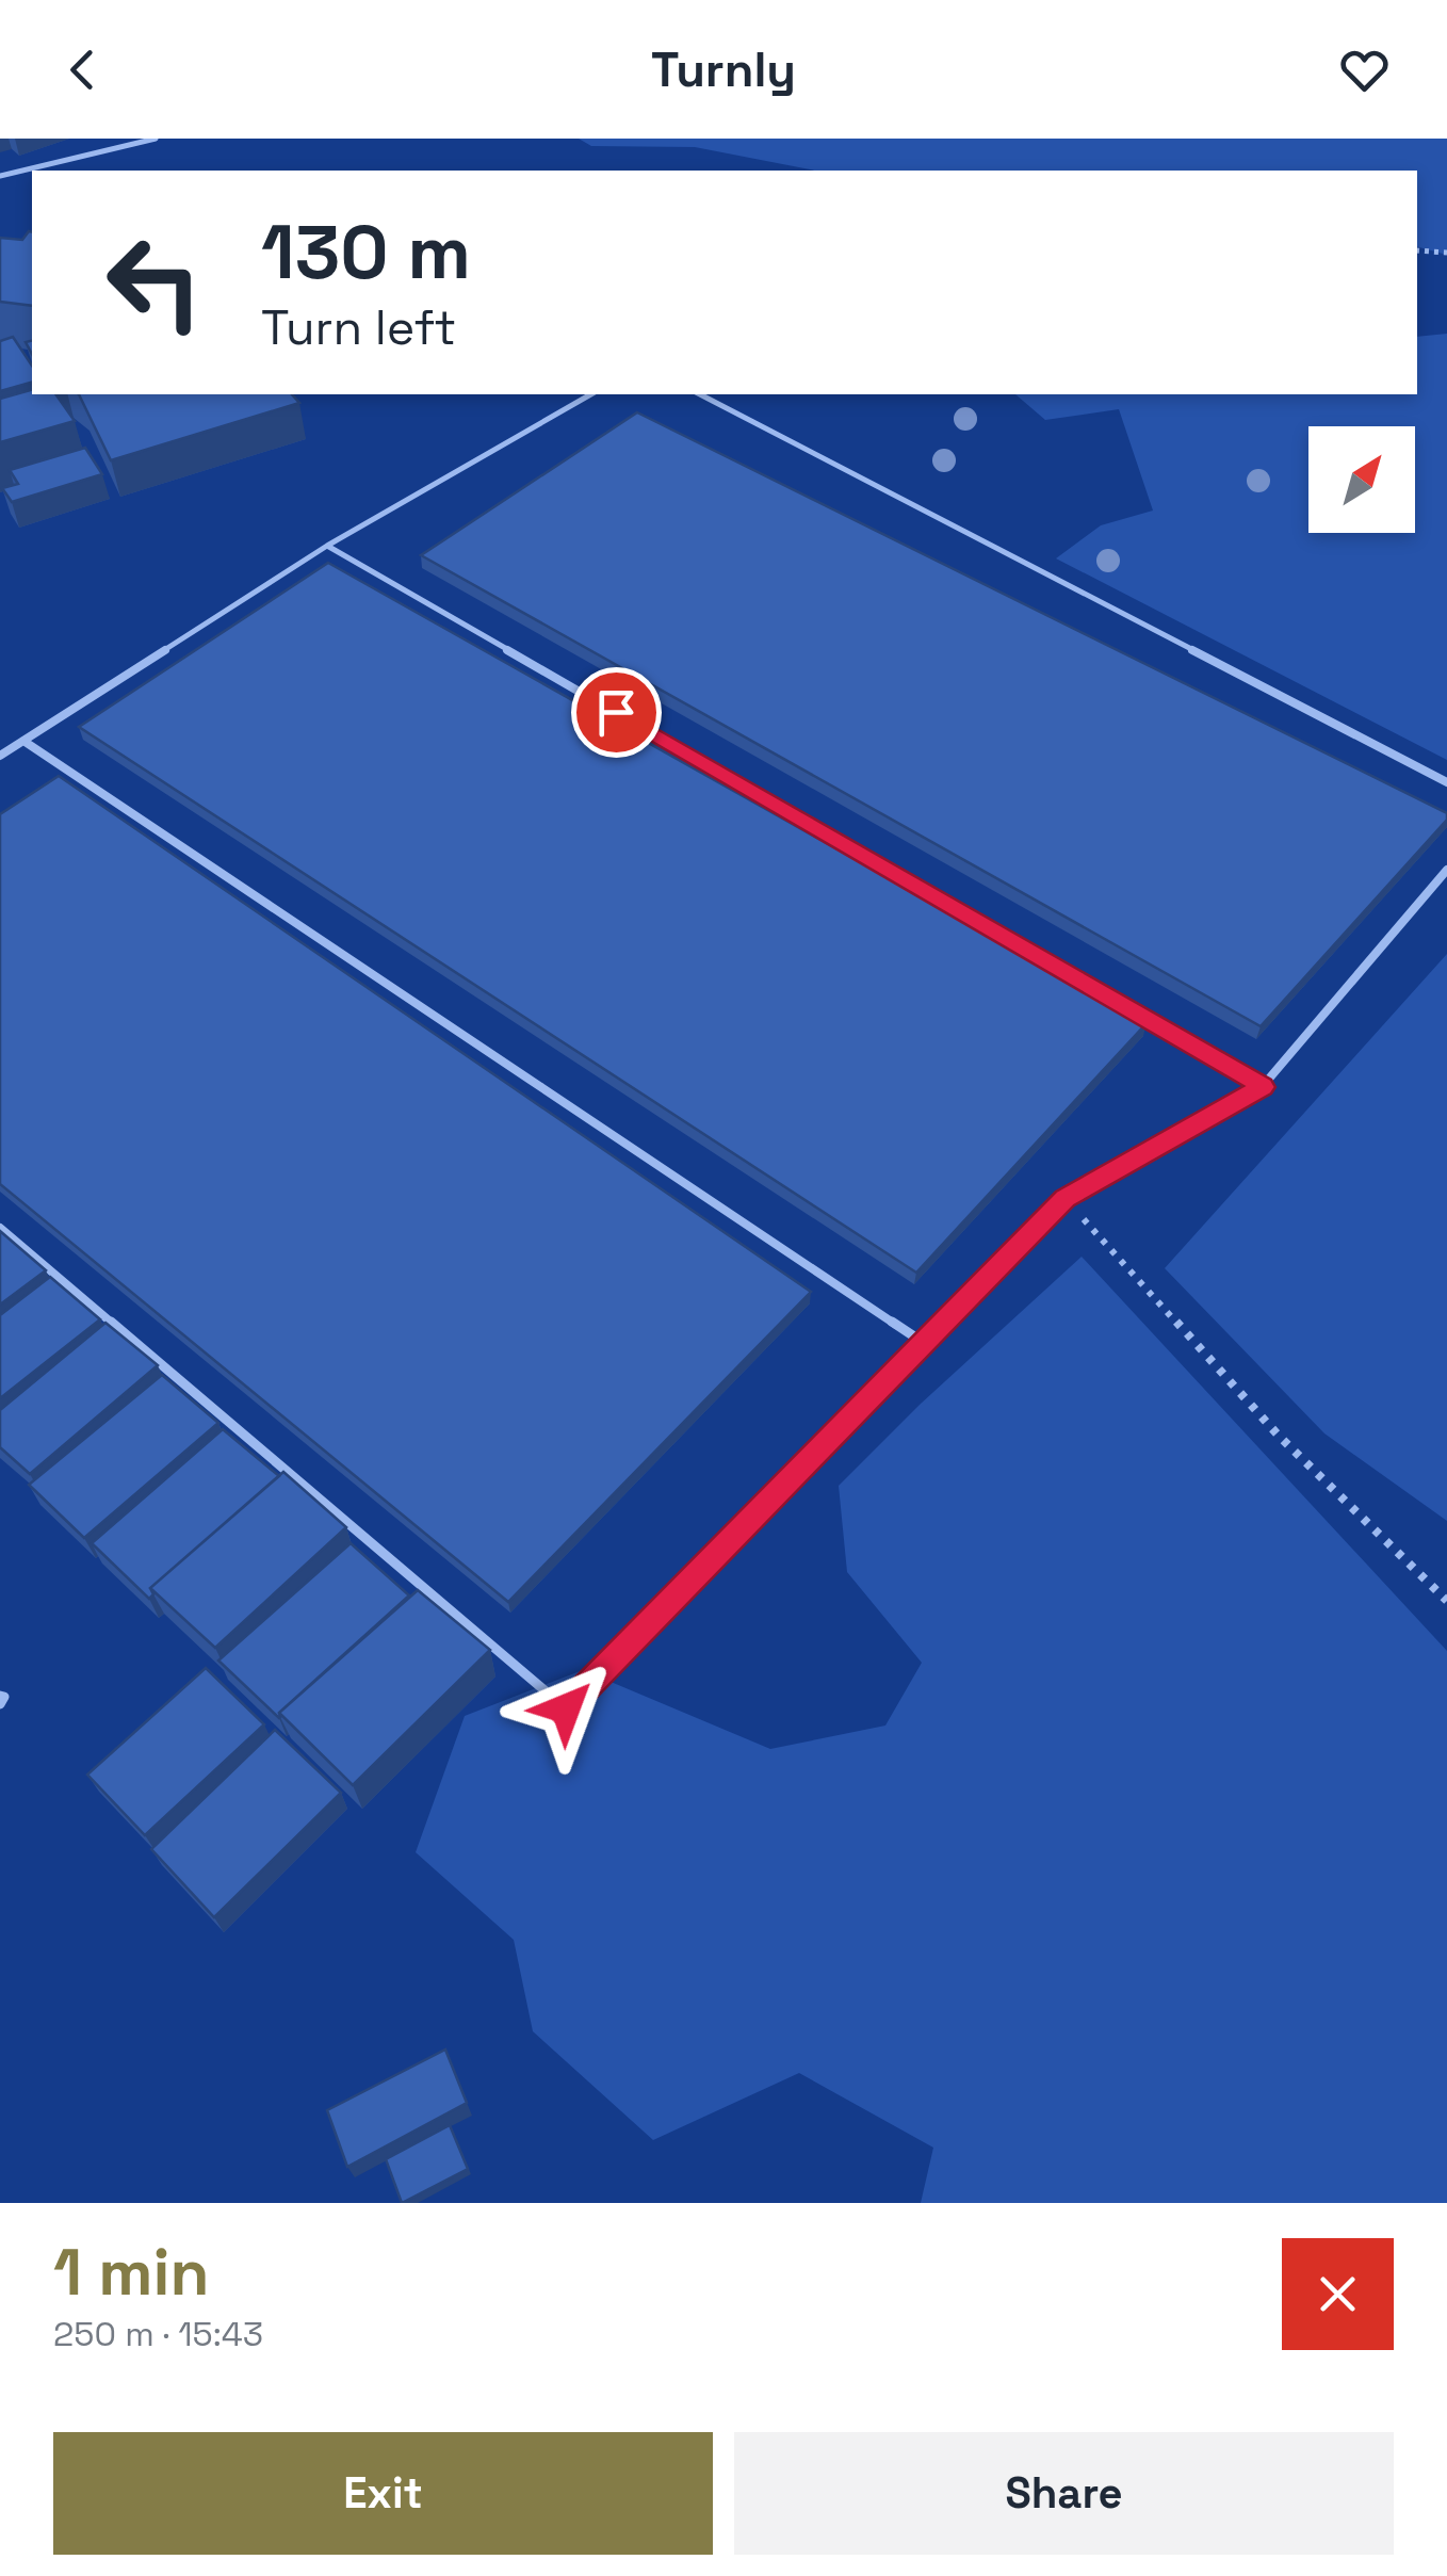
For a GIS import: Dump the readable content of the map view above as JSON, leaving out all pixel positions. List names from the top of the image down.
{
  "north": "top right",
  "page": {
    "header": "Turnly",
    "turn": ["130 m", "Turn left"],
    "heading": ["1 min", "250 m · 15:43"],
    "buttons": ["Exit", "Share"]
  }
}
